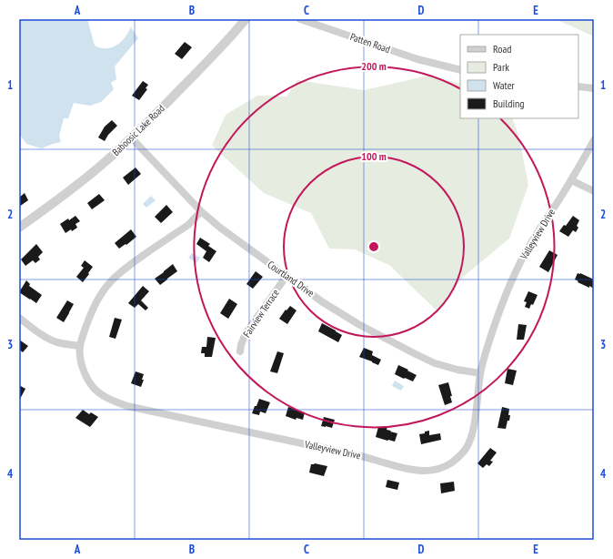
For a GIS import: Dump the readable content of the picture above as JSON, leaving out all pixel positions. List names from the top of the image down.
{
  "streets": {
    "street": [
      "Patten Road",
      "Baboosic Lake Road",
      "Valleyview Drive",
      "Courtland Drive",
      "Fairview Terrace"
    ]
  },
  "crossings": [
    ["Baboosic Lake Road", "Courtland Drive"],
    ["Valleyview Drive", "Courtland Drive"],
    ["Courtland Drive", "Fairview Terrace"]
  ],
  "legend": [
    "Road",
    "Park",
    "Water",
    "Building"
  ],
  "grid": {
    "columns": [
      "A",
      "B",
      "C",
      "D",
      "E"
    ],
    "rows": [
      "1",
      "2",
      "3",
      "4"
    ]
  },
  "rings": ["200 m", "100 m"]
}
